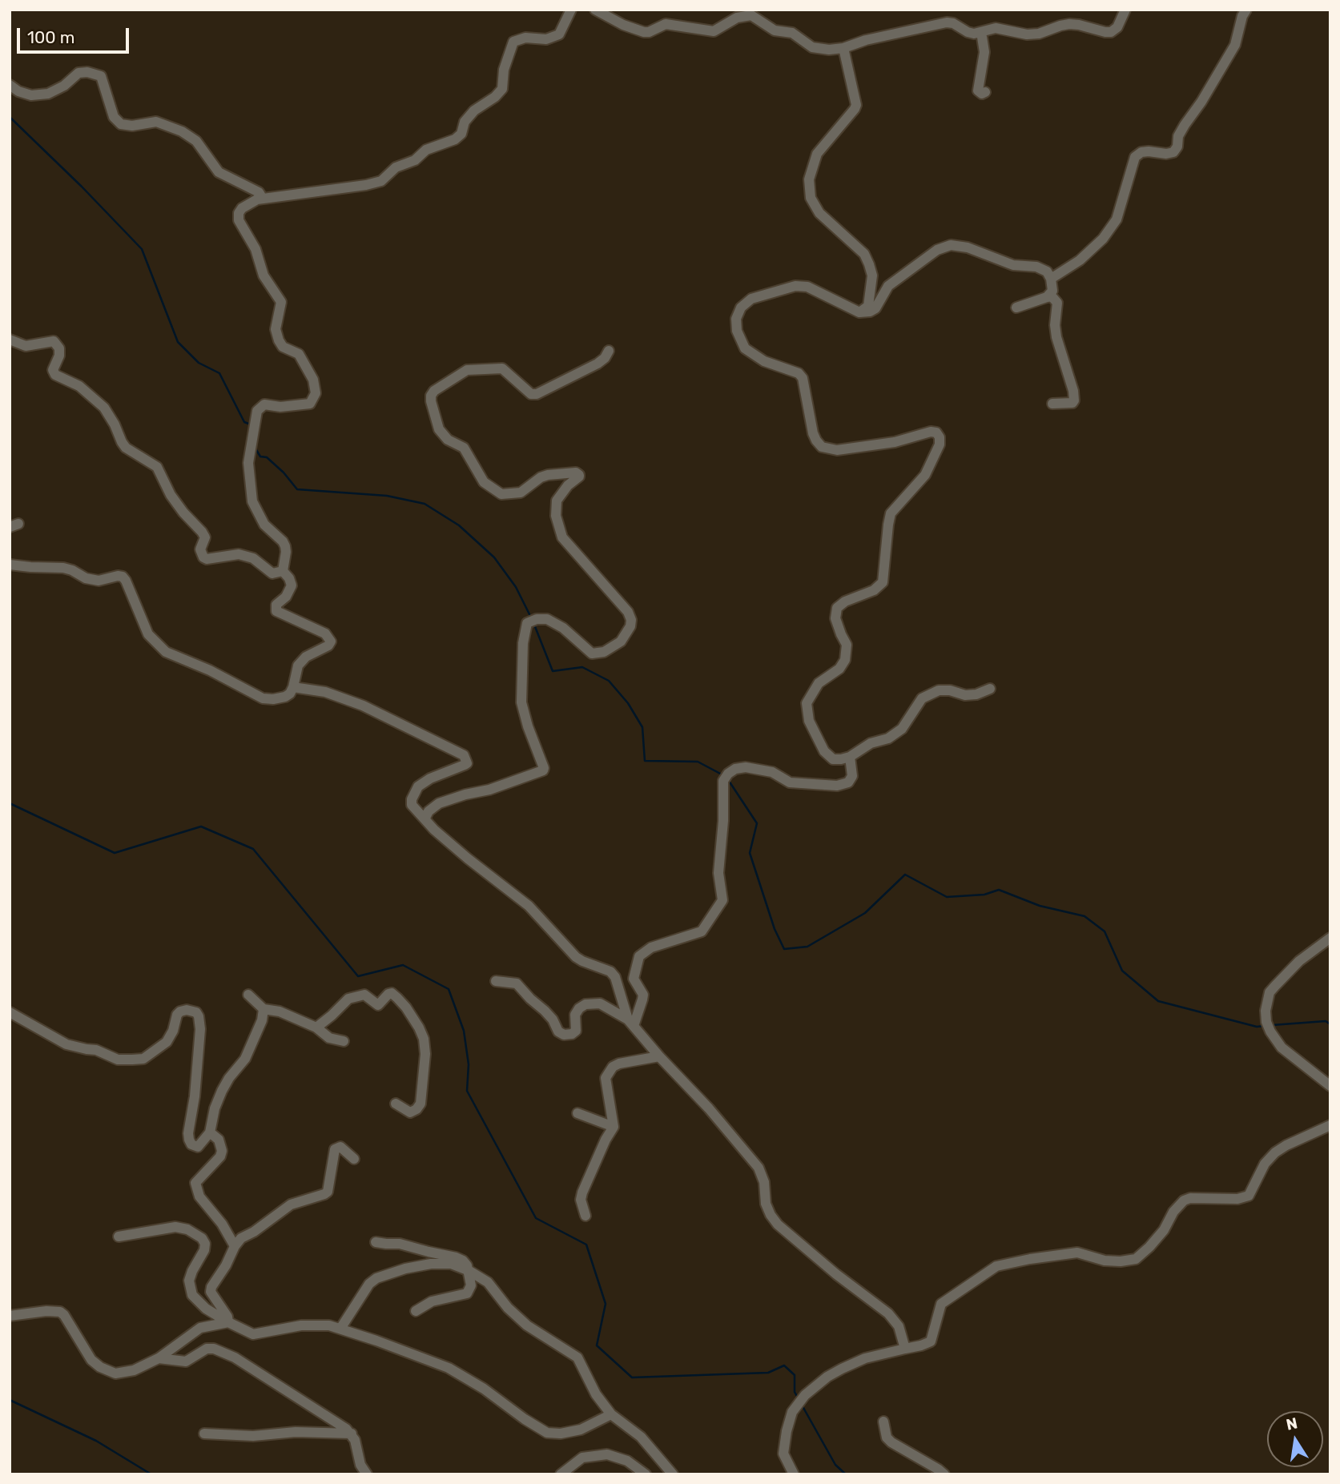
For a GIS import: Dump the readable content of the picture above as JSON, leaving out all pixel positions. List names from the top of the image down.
{
  "scale_bar": "100 m",
  "north": "top"
}
